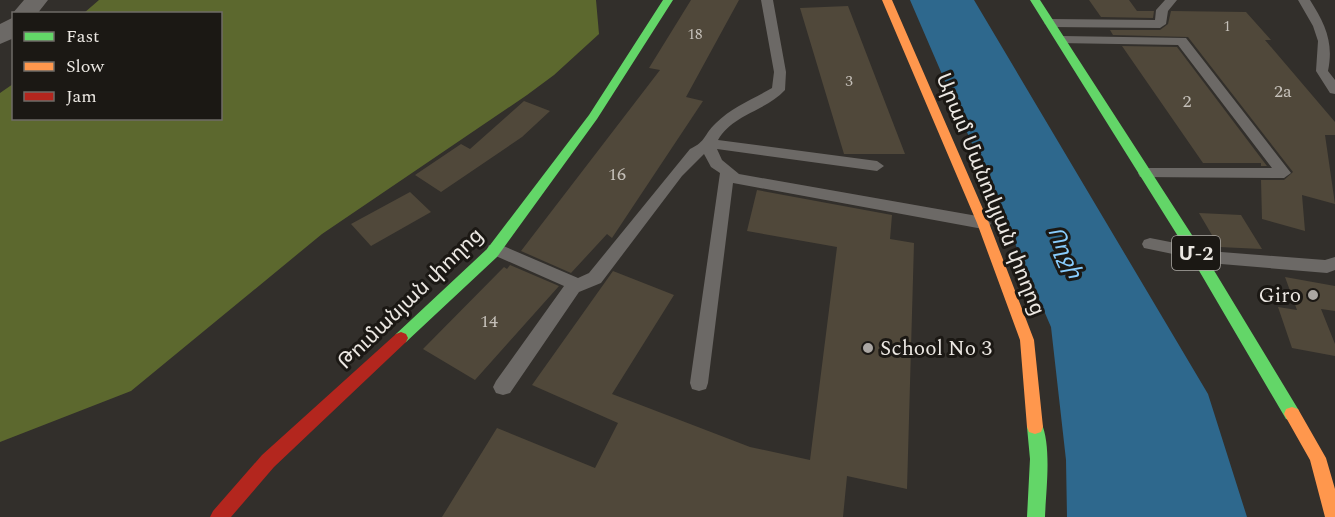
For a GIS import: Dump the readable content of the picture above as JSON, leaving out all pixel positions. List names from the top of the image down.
{
  "streets": {
    "main road": ["Արամ Մանուկյան փողոց", "Մ-2", "Թումանյան փողոց"]
  },
  "water": ["Ողջի"],
  "places": ["Giro", "School No 3"],
  "house_numbers": [
    "1",
    "18",
    "3",
    "2a",
    "2",
    "16",
    "14"
  ],
  "legend": ["Fast", "Slow", "Jam"]
}
